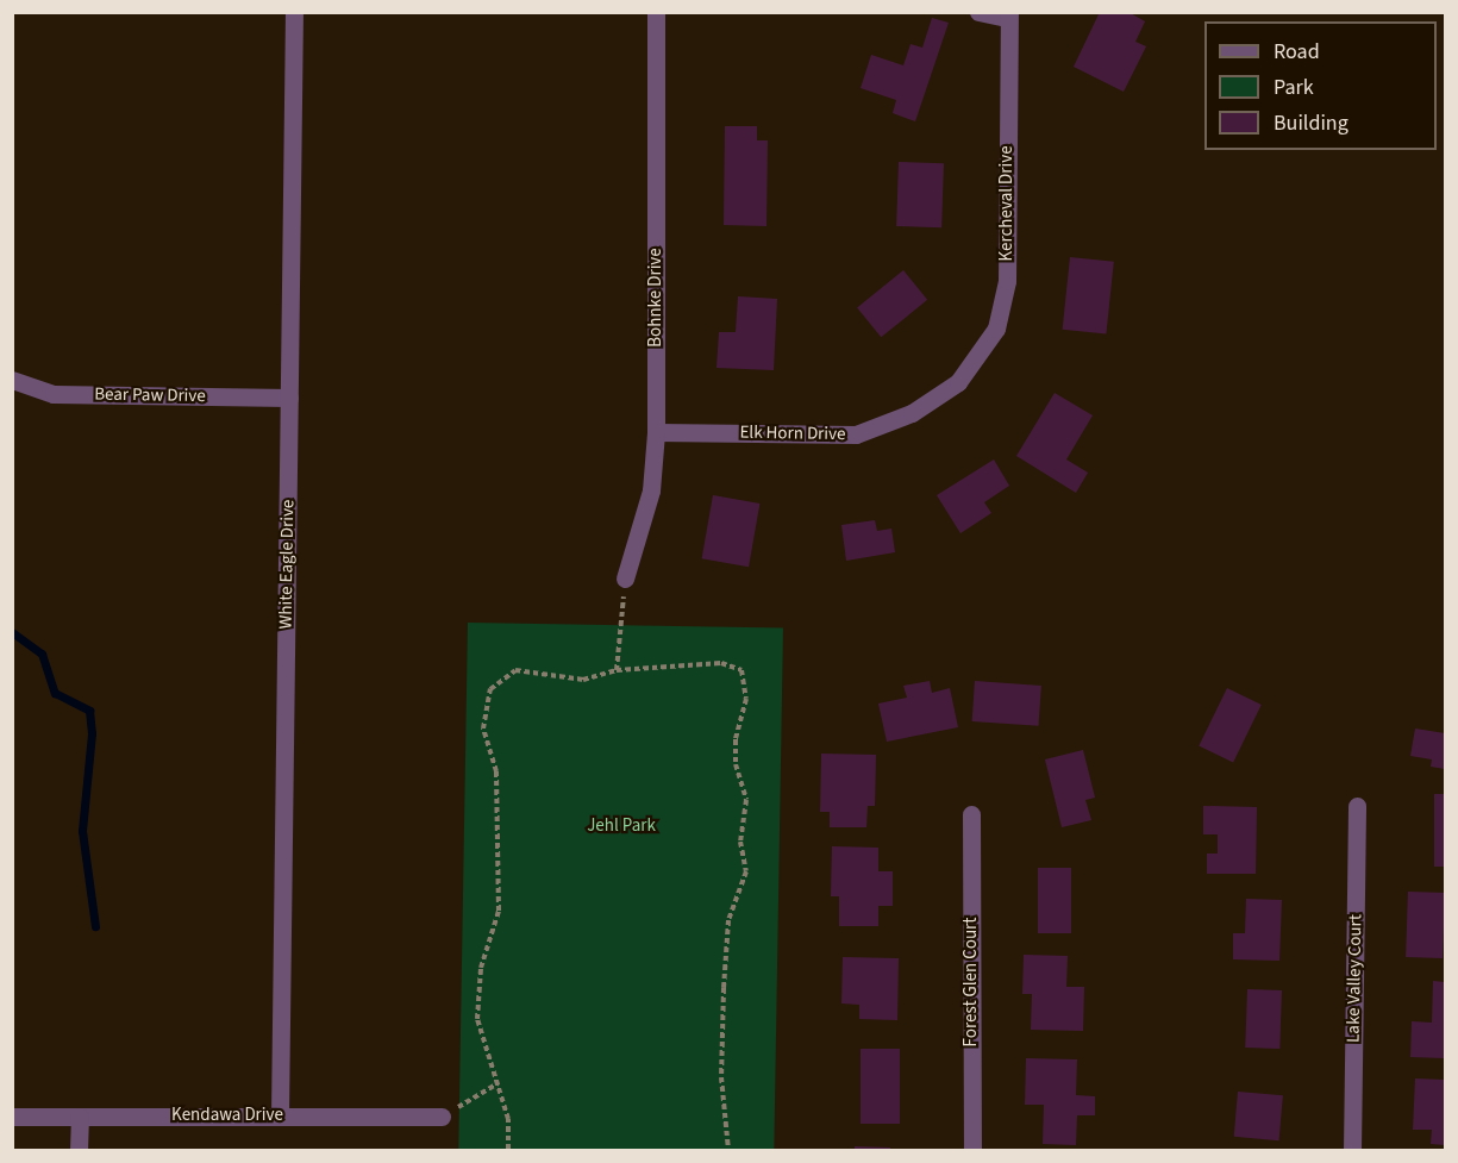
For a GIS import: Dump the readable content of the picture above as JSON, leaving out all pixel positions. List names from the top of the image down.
{
  "streets": {
    "street": [
      "Kercheval Drive",
      "Bohnke Drive",
      "Bear Paw Drive",
      "Elk Horn Drive",
      "White Eagle Drive",
      "Lake Valley Court",
      "Forest Glen Court",
      "Kendawa Drive"
    ]
  },
  "crossings": [
    ["Kercheval Drive", "Elk Horn Drive"],
    ["Bohnke Drive", "Elk Horn Drive"],
    ["Bear Paw Drive", "White Eagle Drive"],
    ["White Eagle Drive", "Kendawa Drive"]
  ],
  "parks": ["Jehl Park"],
  "legend": ["Road", "Park", "Building"]
}
